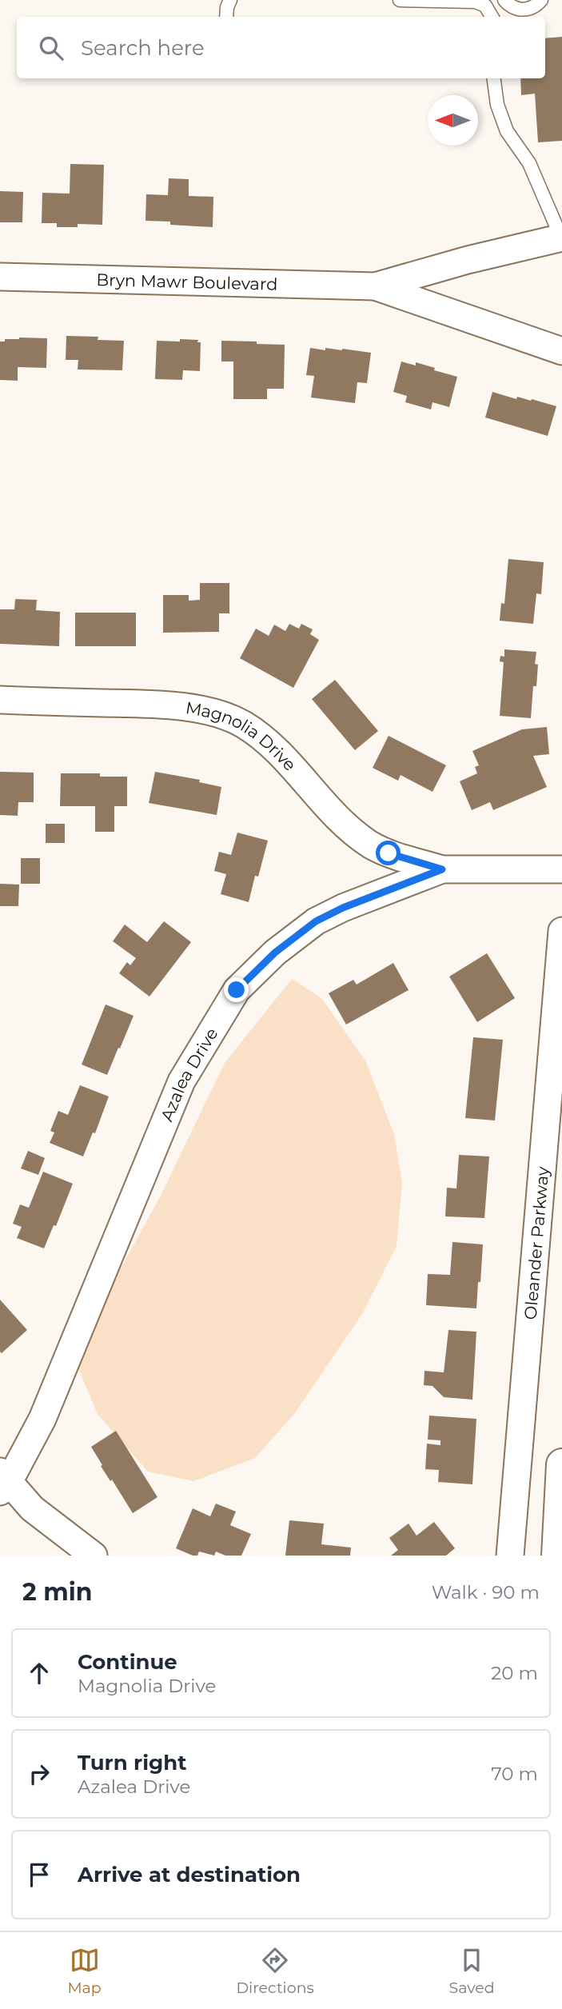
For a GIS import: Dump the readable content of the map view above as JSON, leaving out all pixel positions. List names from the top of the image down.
{
  "streets": {
    "street": [
      "Bryn Mawr Boulevard",
      "Magnolia Drive",
      "Azalea Drive",
      "Oleander Parkway"
    ]
  },
  "crossings": [
    ["Magnolia Drive", "Azalea Drive"]
  ],
  "north": "left",
  "page": {
    "search": "Search here",
    "heading": ["2 min", "Walk · 90 m"],
    "list": [
      ["Continue", "Magnolia Drive", "20 m"],
      ["Turn right", "Azalea Drive", "70 m"],
      "Arrive at destination"
    ],
    "nav": ["Map", "Directions", "Saved"]
  }
}
